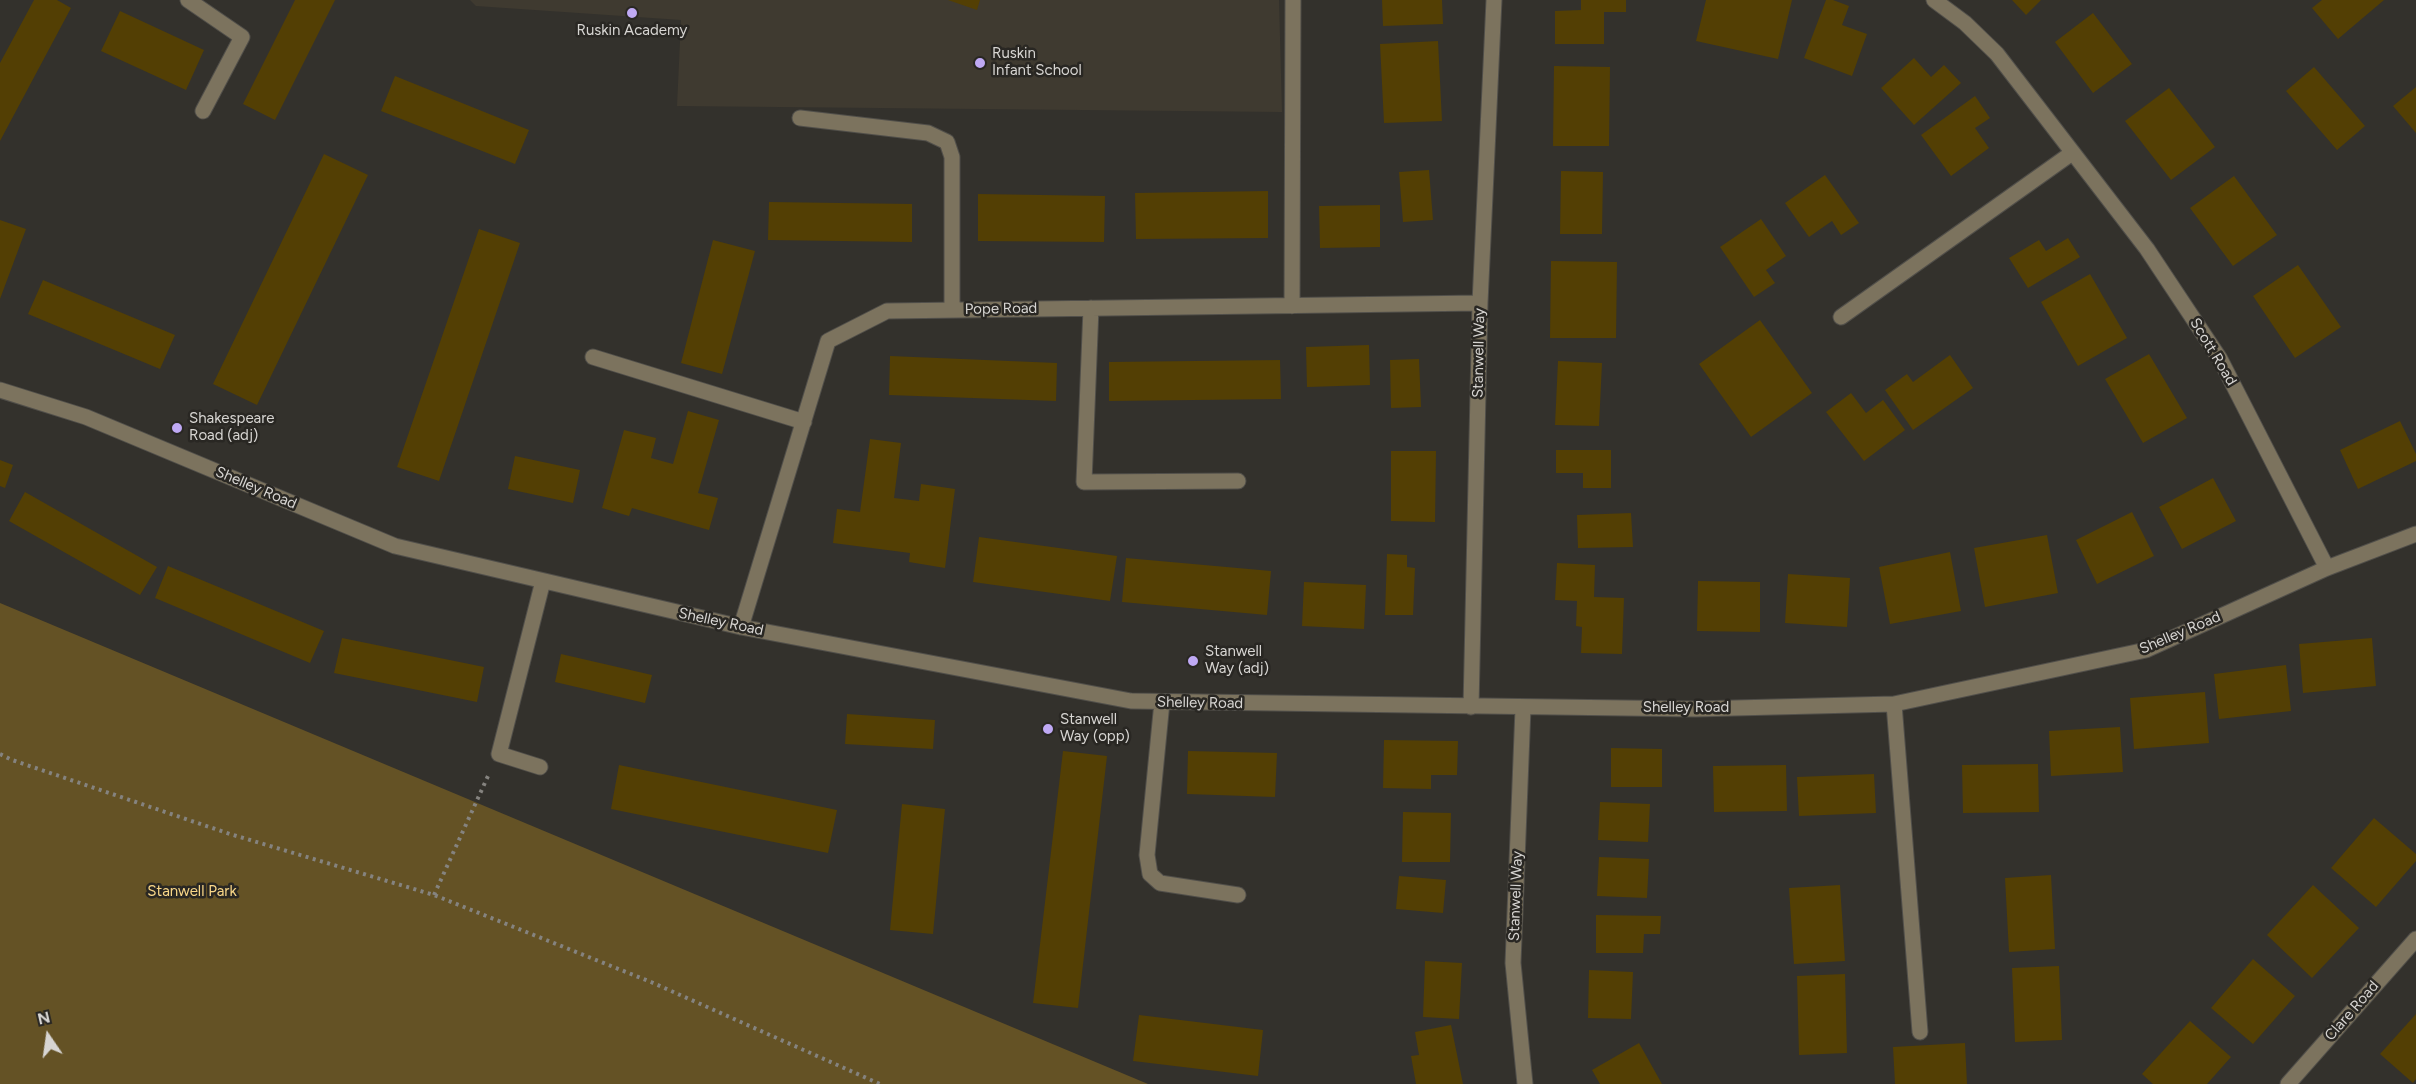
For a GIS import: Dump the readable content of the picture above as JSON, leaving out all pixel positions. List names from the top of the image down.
{
  "streets": {
    "street": [
      "Pope Road",
      "Scott Road",
      "Stanwell Way",
      "Shelley Road",
      "Clare Road"
    ]
  },
  "crossings": [
    ["Pope Road", "Stanwell Way"],
    ["Pope Road", "Shelley Road"],
    ["Scott Road", "Shelley Road"],
    ["Stanwell Way", "Shelley Road"]
  ],
  "parks": ["Stanwell Park"],
  "places": [
    "Ruskin Academy",
    "Ruskin Infant School",
    "Shakespeare Road (adj)",
    "Stanwell Way (adj)",
    "Stanwell Way (opp)"
  ],
  "north": "top"
}
